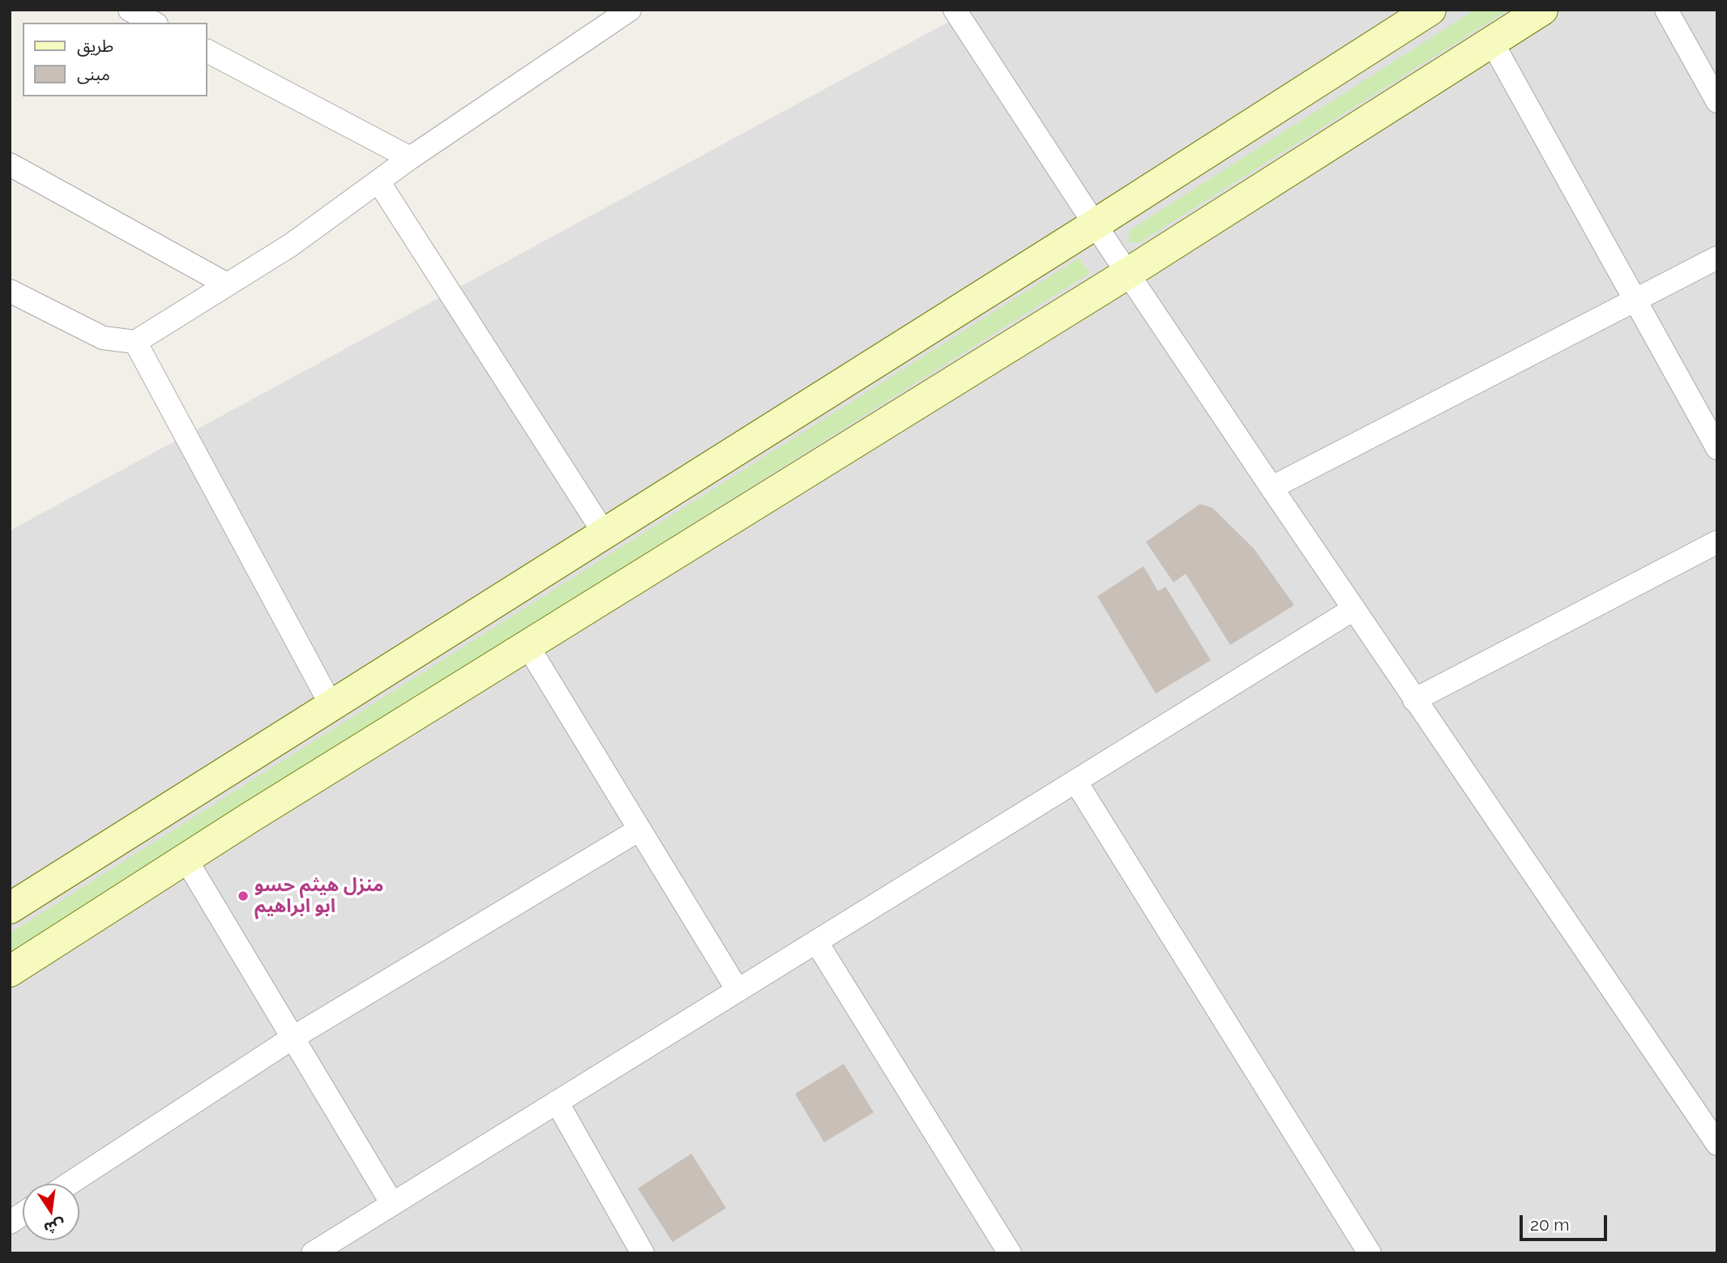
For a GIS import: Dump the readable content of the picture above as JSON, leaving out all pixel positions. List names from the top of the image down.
{
  "places": ["منزل هيثم حسو ابو ابراهيم"],
  "legend": ["طريق", "مبنى"],
  "scale_bar": "20 m",
  "north": "bottom"
}
